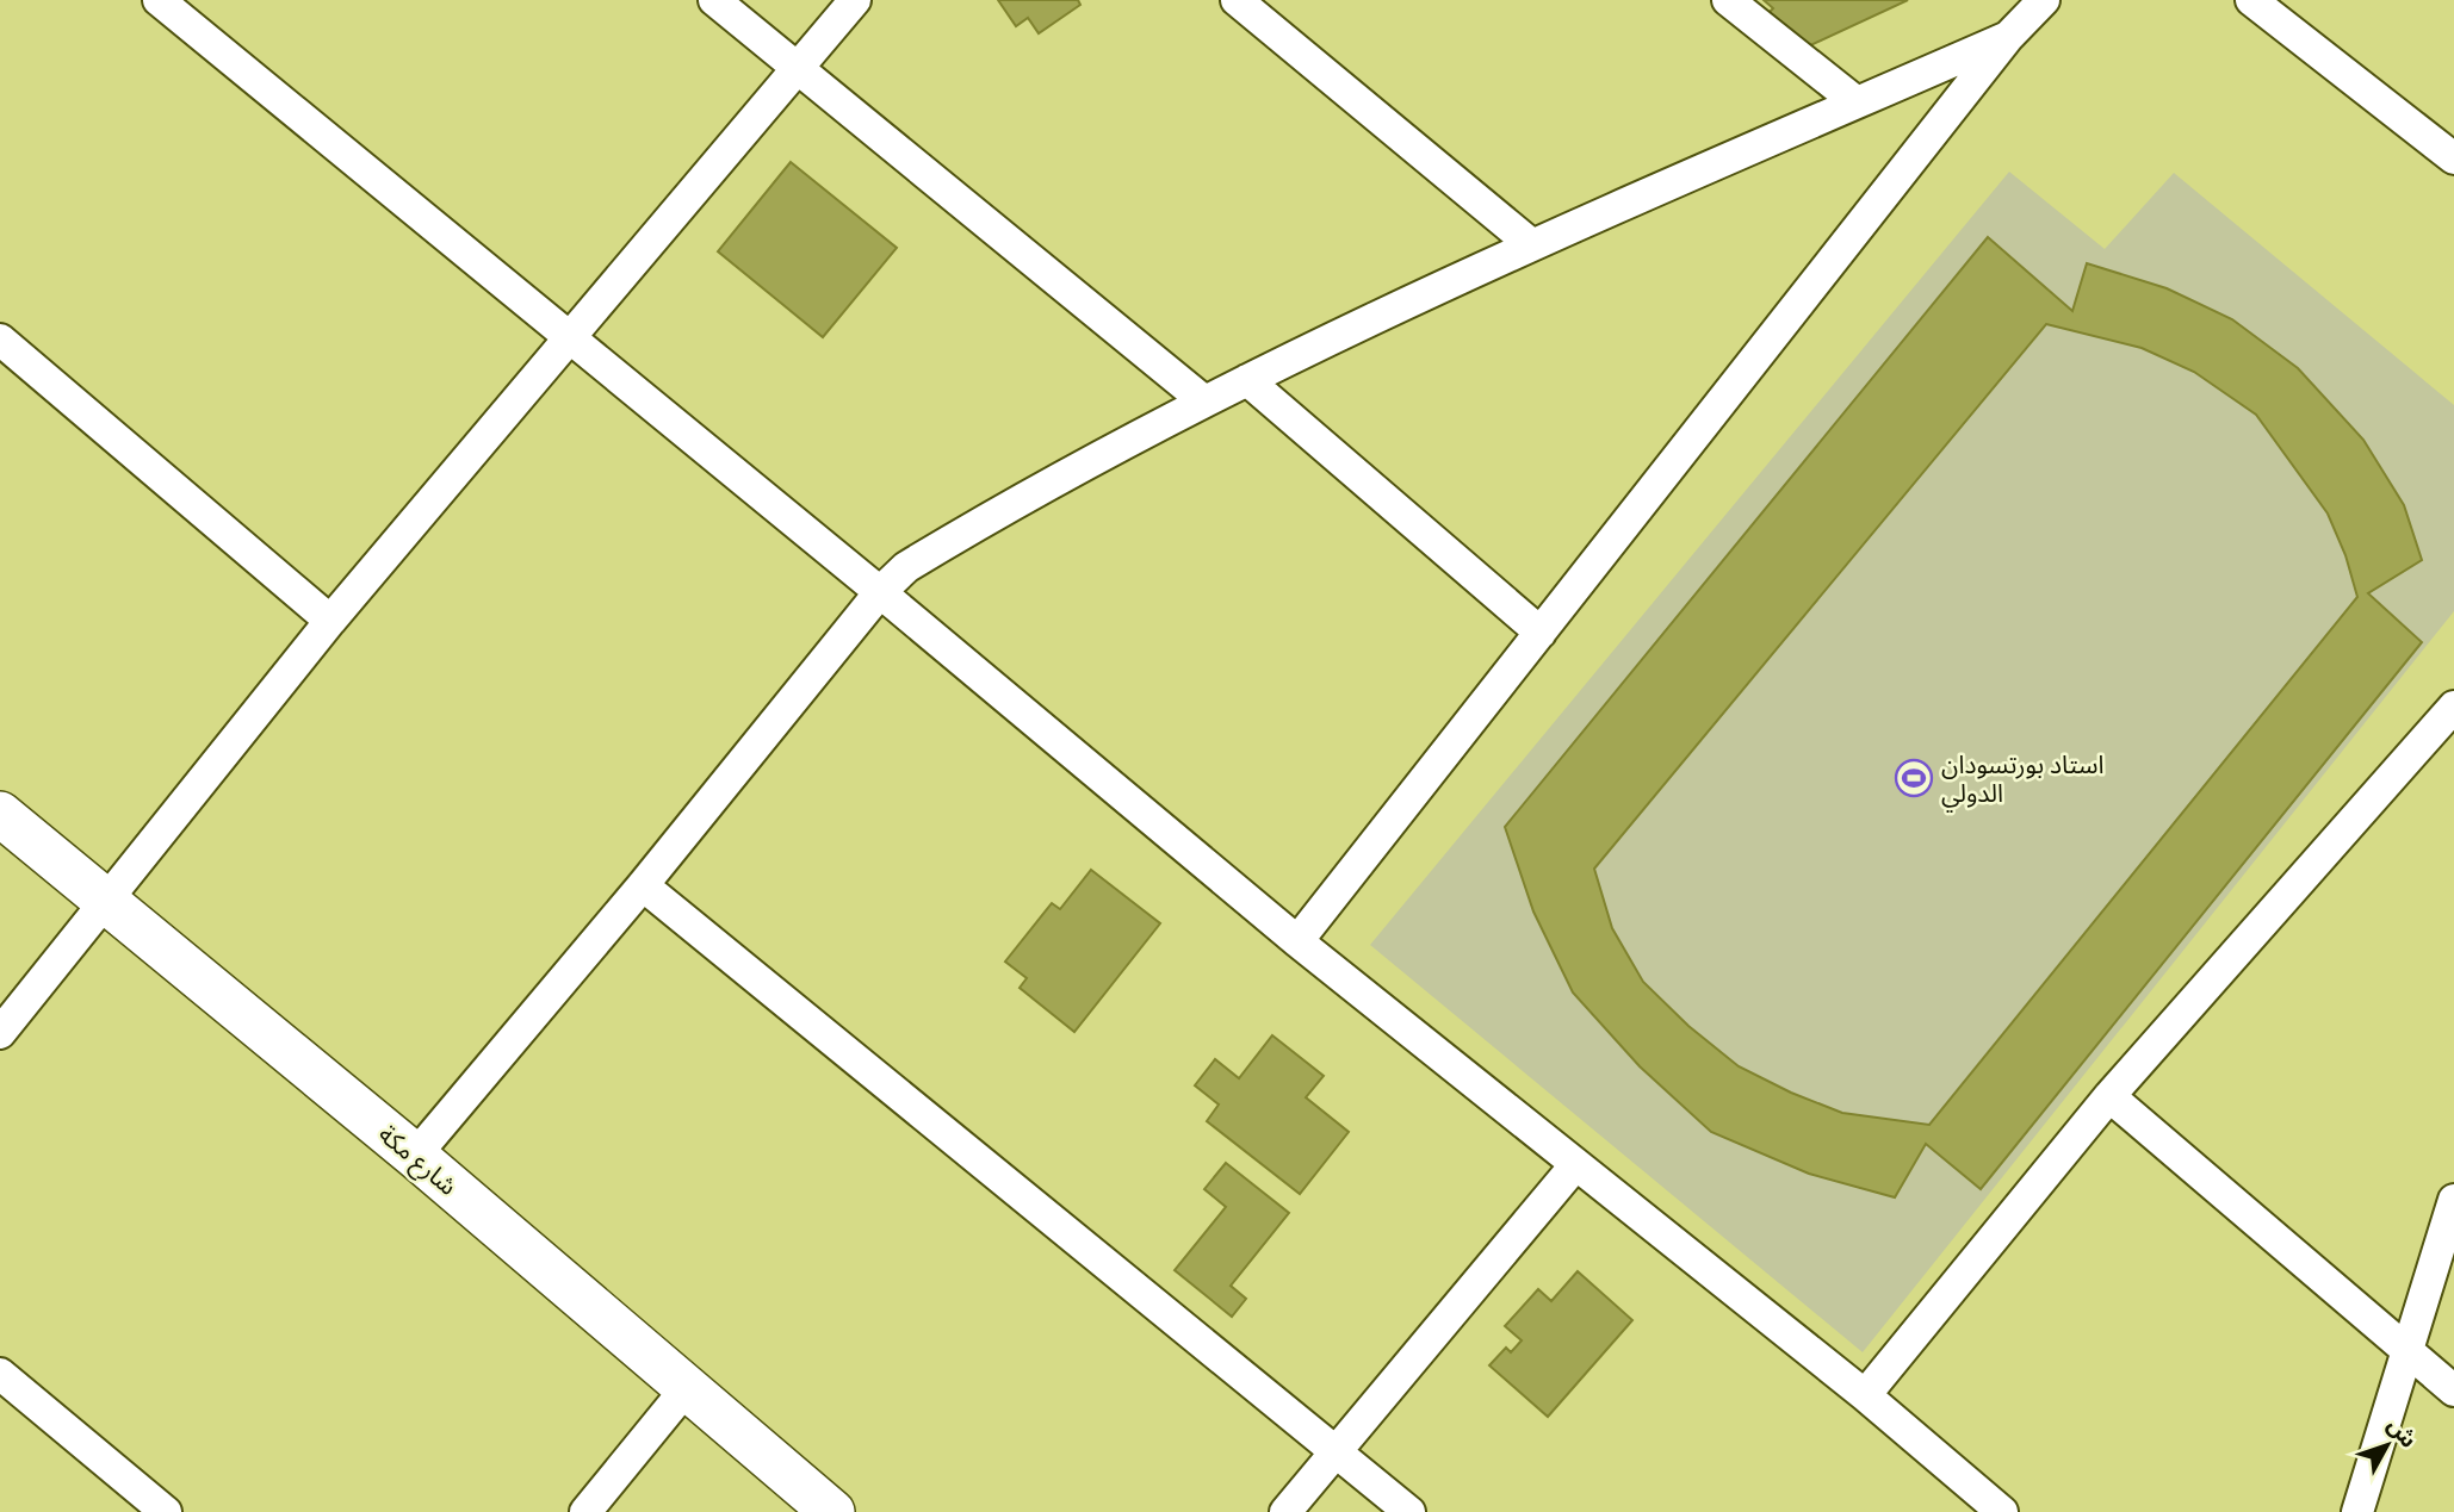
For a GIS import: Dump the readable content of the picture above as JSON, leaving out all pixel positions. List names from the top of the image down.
{
  "streets": {
    "main road": ["شارع مكة"]
  },
  "places": {
    "sports": ["استاد بورتسودان الدولي"]
  },
  "north": "top right"
}
